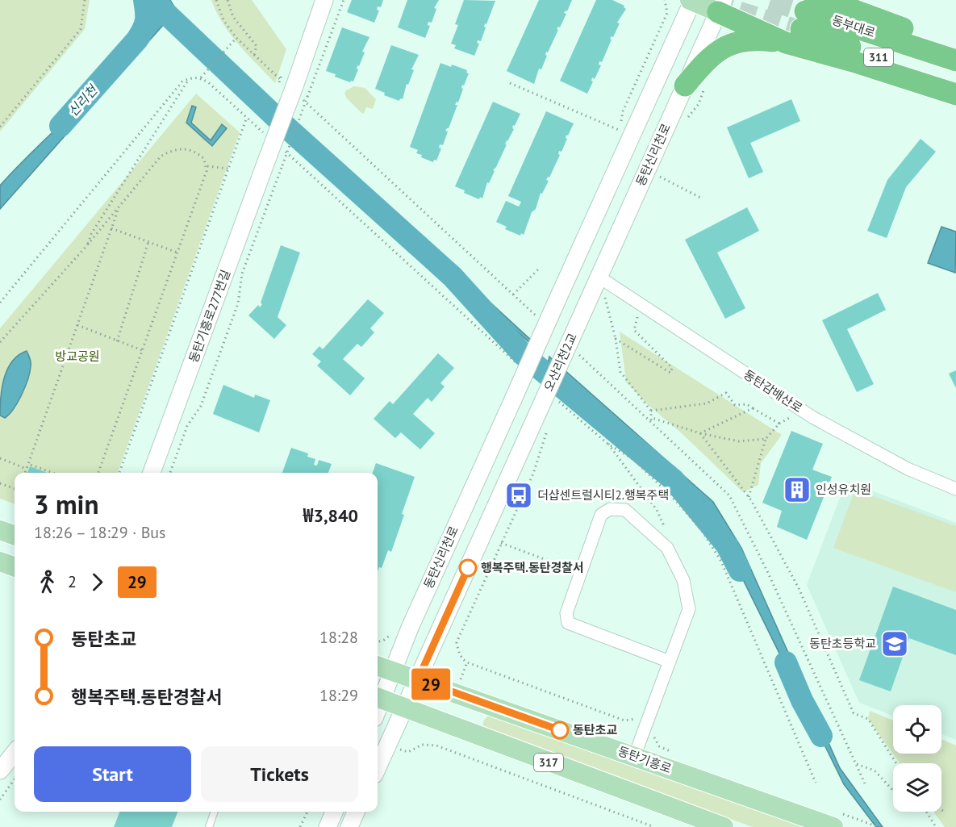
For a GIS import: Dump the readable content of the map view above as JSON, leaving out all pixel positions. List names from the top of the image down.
{
  "streets": {
    "highway": ["동부대로", "311"],
    "main road": ["동탄기흥로", "317"],
    "street": [
      "동탄신리천로",
      "동탄기흥로277번길",
      "오산리천2교",
      "동탄감배산로"
    ]
  },
  "crossings": [
    ["동탄신리천로", "오산리천2교"],
    ["동탄신리천로", "동탄감배산로"],
    ["동탄신리천로", "동탄기흥로"],
    ["동탄신리천로", "317"],
    ["오산리천2교", "동탄기흥로"]
  ],
  "water": ["신리천"],
  "parks": ["방교공원"],
  "places": {
    "building": ["인성유치원"],
    "bus stop": ["더샵센트럴시티2.행복주택"],
    "other": ["행복주택.동탄경찰서", "동탄초교"],
    "school or university": ["동탄초등학교"]
  },
  "lines": ["bus line 29"],
  "page": {
    "on_map": "29",
    "heading": ["3 min", "18:26 – 18:29 · Bus", "₩3,840"],
    "legs": ["2", "29"],
    "list": [
      {
        "name": "동탄초교",
        "value": "18:28"
      },
      {
        "name": "행복주택.동탄경찰서",
        "value": "18:29"
      }
    ],
    "buttons": ["Start", "Tickets"]
  }
}
